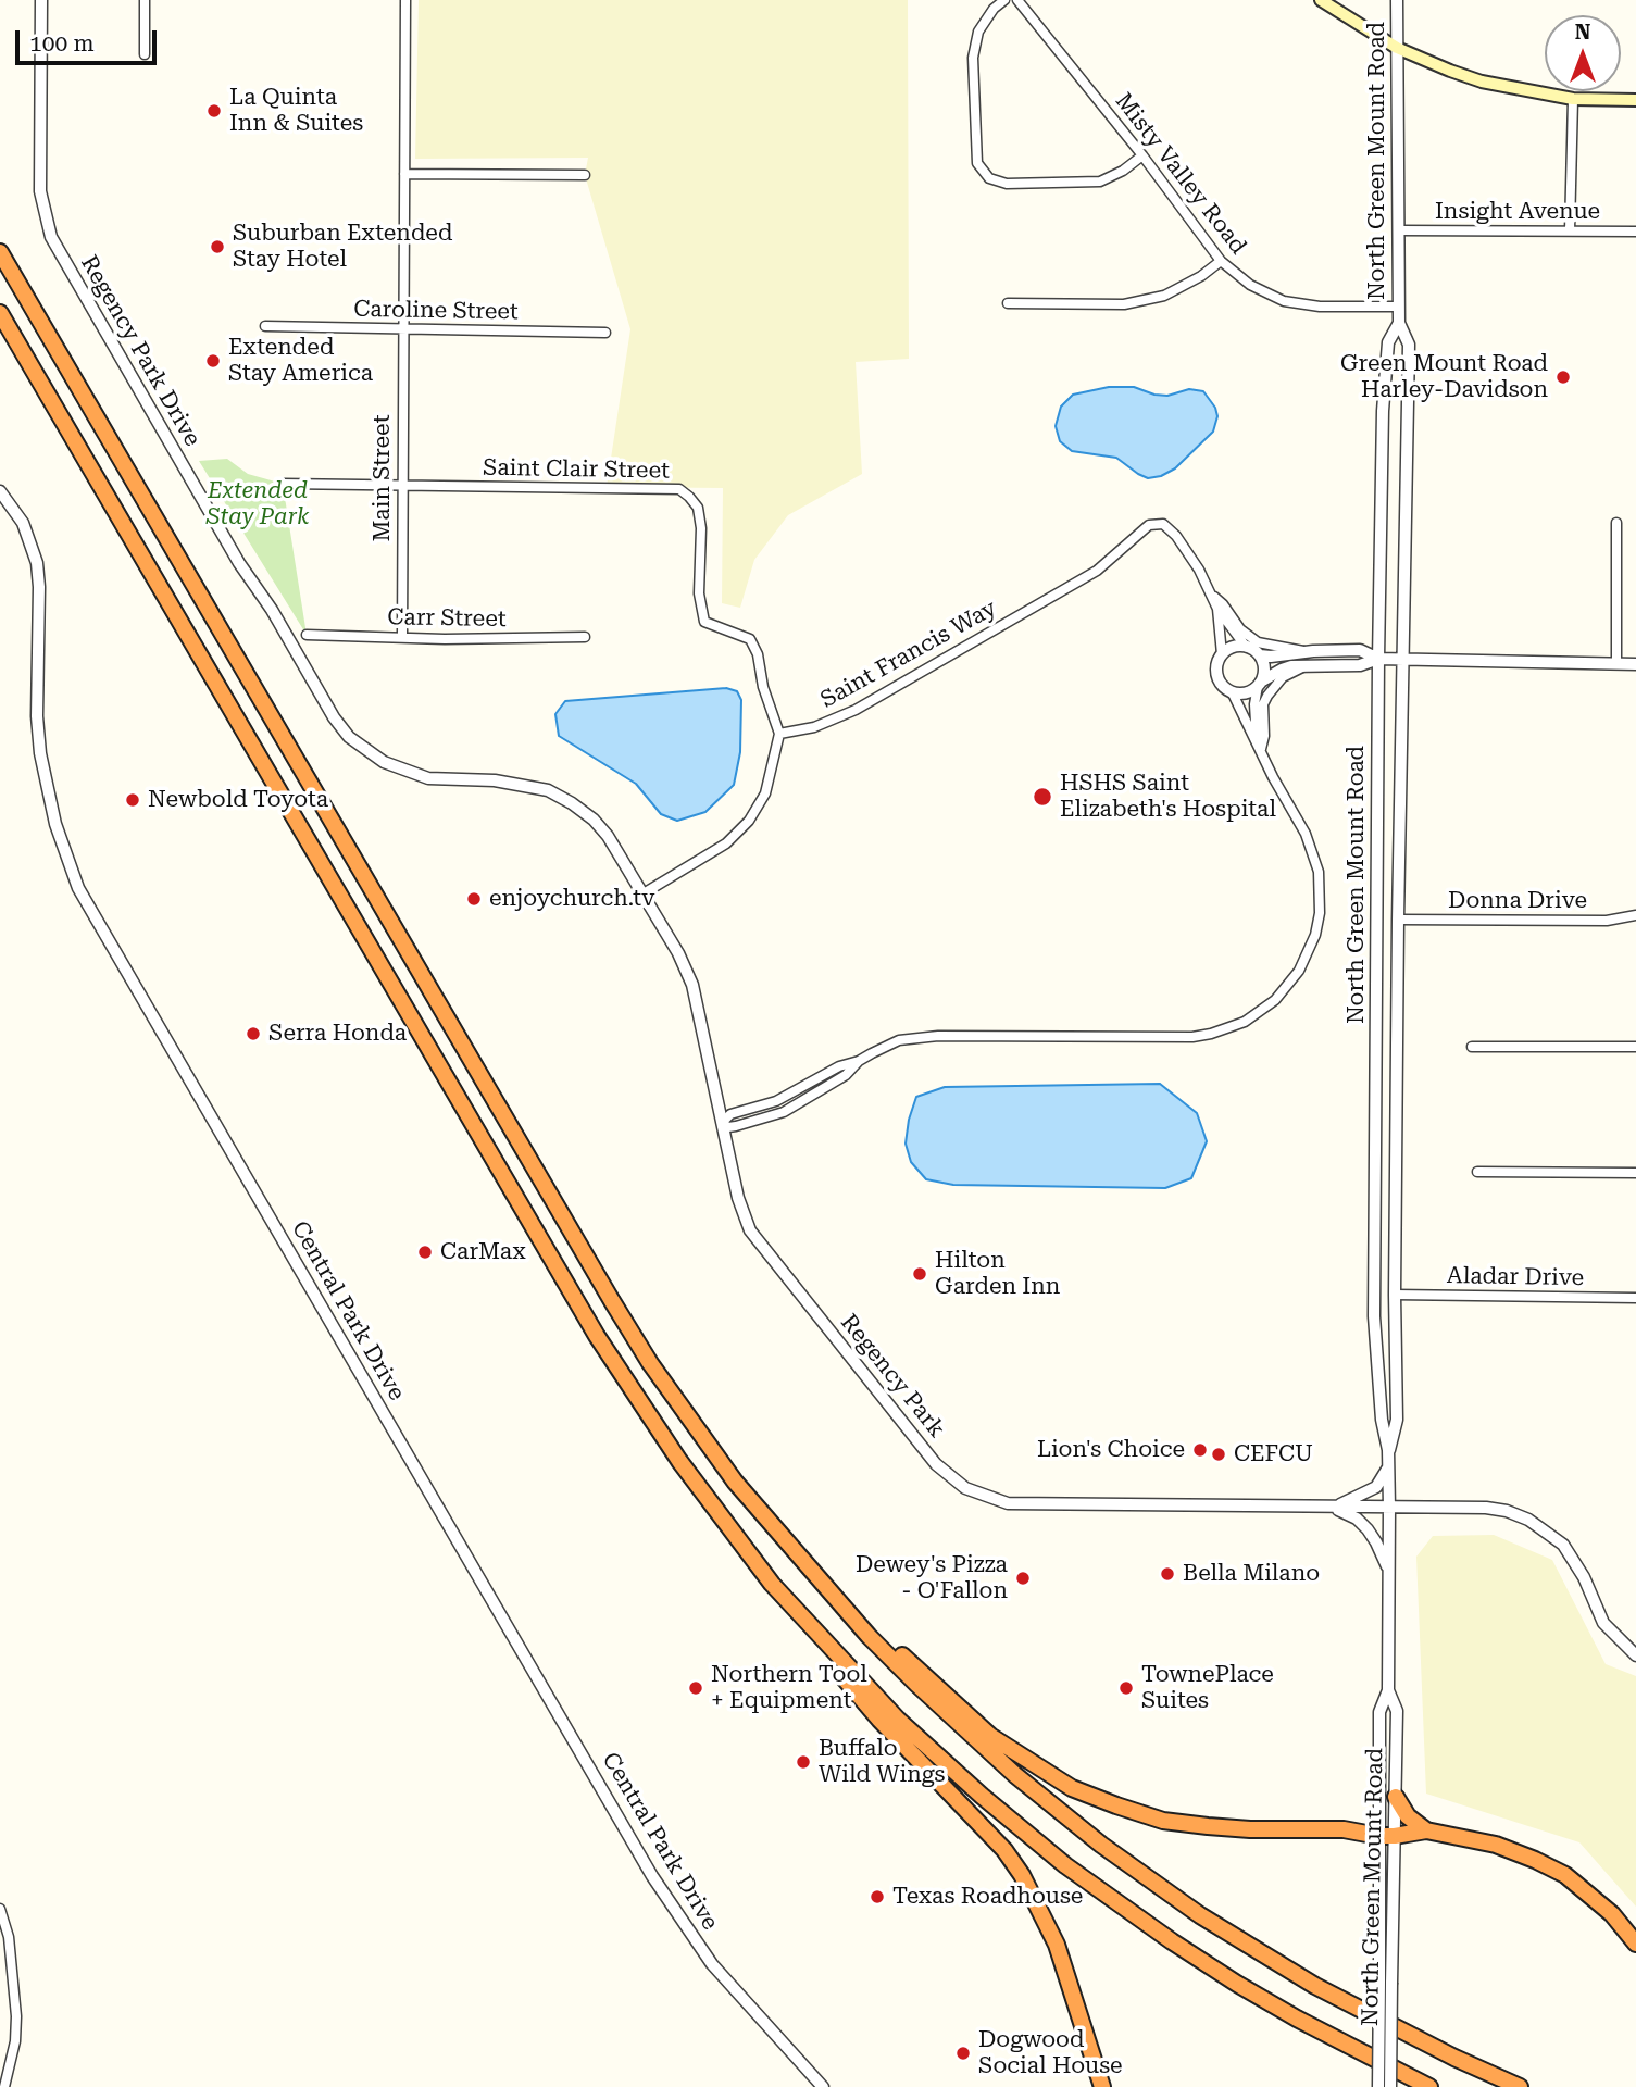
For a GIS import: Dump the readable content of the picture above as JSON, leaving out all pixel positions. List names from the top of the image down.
{
  "streets": {
    "street": [
      "North Green Mount Road",
      "Misty Valley Road",
      "Insight Avenue",
      "Caroline Street",
      "Regency Park Drive",
      "Saint Clair Street",
      "Main Street",
      "Carr Street",
      "Saint Francis Way",
      "Donna Drive",
      "Aladar Drive",
      "Central Park Drive",
      "Regency Park"
    ]
  },
  "crossings": [
    ["North Green Mount Road", "Misty Valley Road"],
    ["North Green Mount Road", "Insight Avenue"],
    ["North Green Mount Road", "Donna Drive"],
    ["North Green Mount Road", "Aladar Drive"],
    ["North Green Mount Road", "Regency Park"],
    ["Caroline Street", "Main Street"],
    ["Regency Park Drive", "Regency Park"],
    ["Saint Clair Street", "Main Street"],
    ["Saint Clair Street", "Saint Francis Way"],
    ["Main Street", "Carr Street"]
  ],
  "parks": ["Extended Stay Park"],
  "places": [
    "La Quinta Inn & Suites",
    "Suburban Extended Stay Hotel",
    "Extended Stay America",
    "Green Mount Road Harley-Davidson",
    "HSHS Saint Elizabeth's Hospital",
    "Newbold Toyota",
    "enjoychurch.tv",
    "Serra Honda",
    "CarMax",
    "Hilton Garden Inn",
    "Lion's Choice",
    "CEFCU",
    "Bella Milano",
    "Dewey's Pizza - O'Fallon",
    "Northern Tool + Equipment",
    "TownePlace Suites",
    "Buffalo Wild Wings",
    "Texas Roadhouse",
    "Dogwood Social House"
  ],
  "scale_bar": "100 m",
  "north": "top"
}
